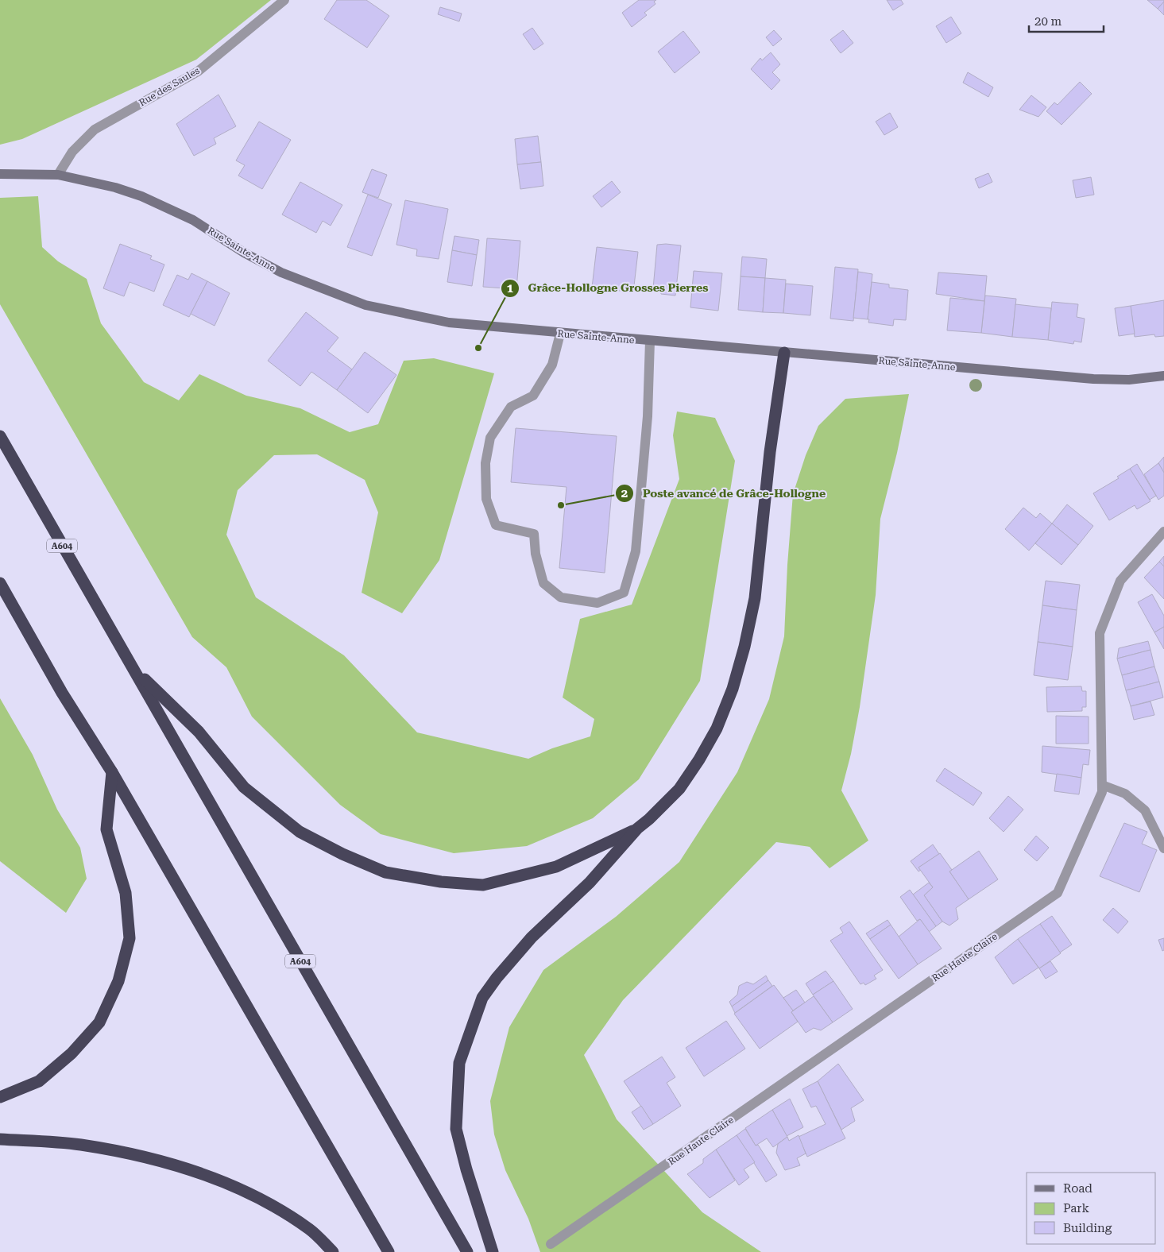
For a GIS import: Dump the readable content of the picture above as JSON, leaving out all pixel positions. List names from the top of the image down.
{
  "streets": {
    "highway": ["A604"],
    "main road": ["Rue Sainte-Anne"],
    "street": ["Rue des Saules", "Rue Haute Claire"]
  },
  "crossings": [
    ["Rue des Saules", "Rue Sainte-Anne"]
  ],
  "places": ["Grâce-Hollogne Grosses Pierres", "Poste avancé de Grâce-Hollogne"],
  "legend": ["Road", "Park", "Building"],
  "scale_bar": "20 m"
}
